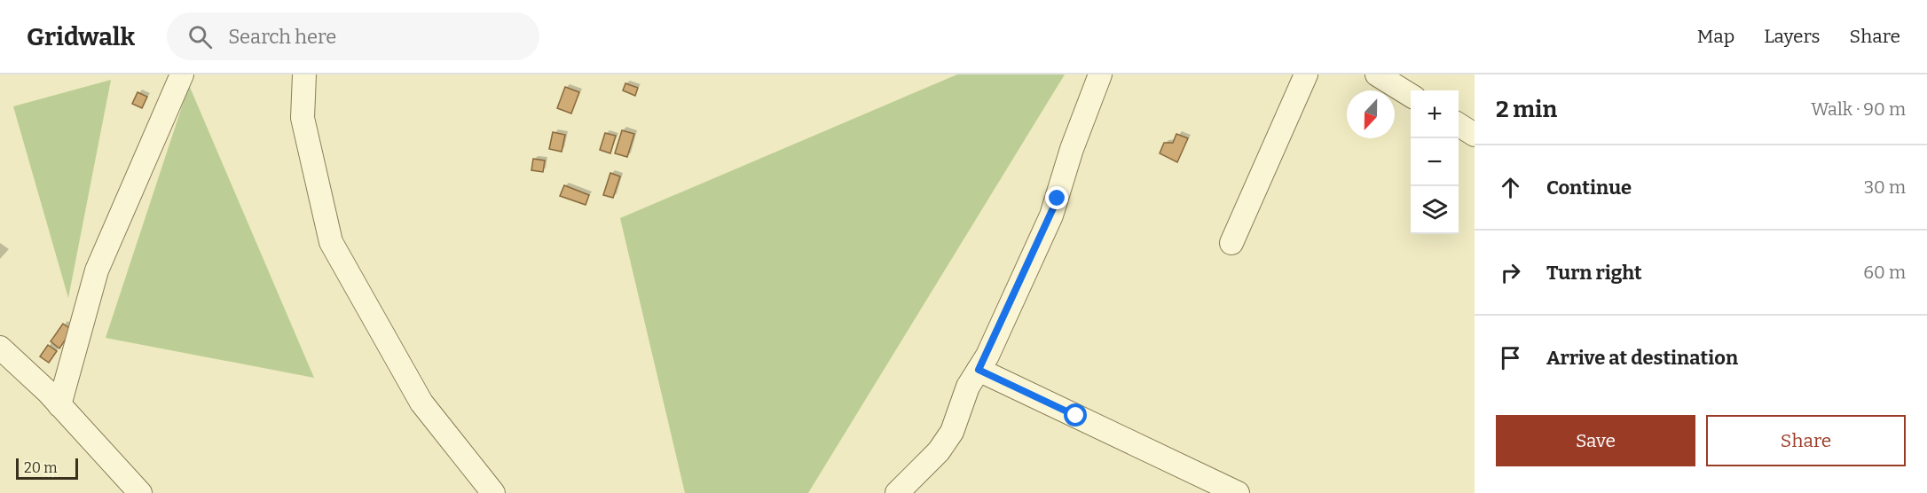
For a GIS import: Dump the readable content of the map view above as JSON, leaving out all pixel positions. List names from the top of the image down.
{
  "scale_bar": "20 m",
  "north": "bottom",
  "page": {
    "header": "Gridwalk",
    "search": "Search here",
    "nav": ["Map", "Layers", "Share"],
    "heading": ["2 min", "Walk · 90 m"],
    "map_buttons": ["+", "−"],
    "list": [
      ["Continue", "30 m"],
      ["Turn right", "60 m"],
      "Arrive at destination"
    ],
    "buttons": ["Save", "Share"],
    "scale": "20 m"
  }
}
